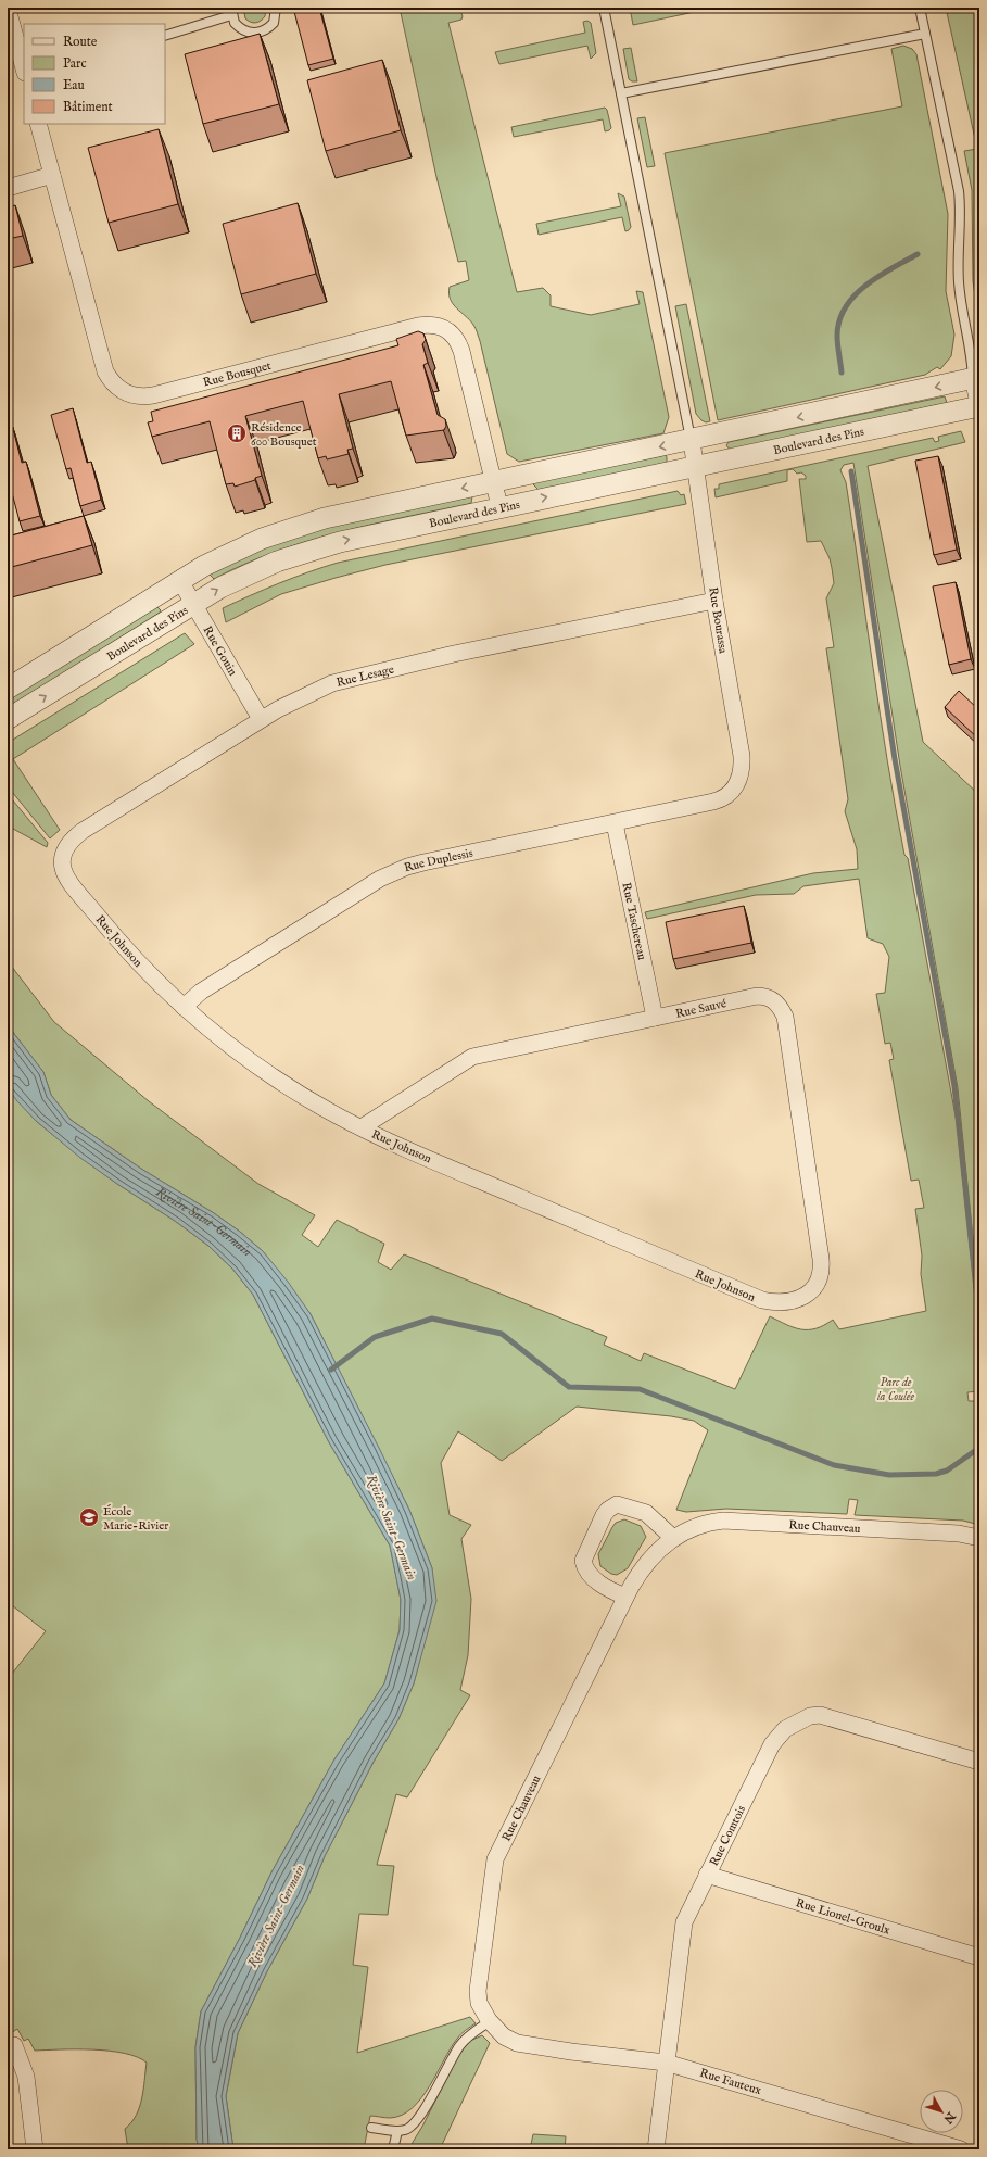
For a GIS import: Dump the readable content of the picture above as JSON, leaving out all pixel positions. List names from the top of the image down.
{
  "streets": {
    "street": [
      "Rue Bousquet",
      "Boulevard des Pins",
      "Rue Bourassa",
      "Rue Gouin",
      "Rue Lesage",
      "Rue Duplessis",
      "Rue Taschereau",
      "Rue Johnson",
      "Rue Sauvé",
      "Rue Chauveau",
      "Rue Comtois",
      "Rue Lionel-Groulx",
      "Rue Fauteux"
    ]
  },
  "crossings": [
    ["Rue Bousquet", "Boulevard des Pins"],
    ["Boulevard des Pins", "Rue Bourassa"],
    ["Boulevard des Pins", "Rue Gouin"],
    ["Rue Bourassa", "Rue Lesage"],
    ["Rue Bourassa", "Rue Duplessis"],
    ["Rue Gouin", "Rue Lesage"],
    ["Rue Lesage", "Rue Johnson"],
    ["Rue Duplessis", "Rue Taschereau"],
    ["Rue Duplessis", "Rue Johnson"],
    ["Rue Taschereau", "Rue Sauvé"],
    ["Rue Johnson", "Rue Sauvé"],
    ["Rue Chauveau", "Rue Fauteux"],
    ["Rue Comtois", "Rue Lionel-Groulx"],
    ["Rue Comtois", "Rue Fauteux"]
  ],
  "water": ["Rivière Saint-Germain"],
  "parks": ["Parc de la Coulée"],
  "places": {
    "building": ["Résidence 600 Bousquet"],
    "school or university": ["École Marie-Rivier"]
  },
  "legend": [
    "Route",
    "Parc",
    "Eau",
    "Bâtiment"
  ],
  "north": "bottom right"
}
